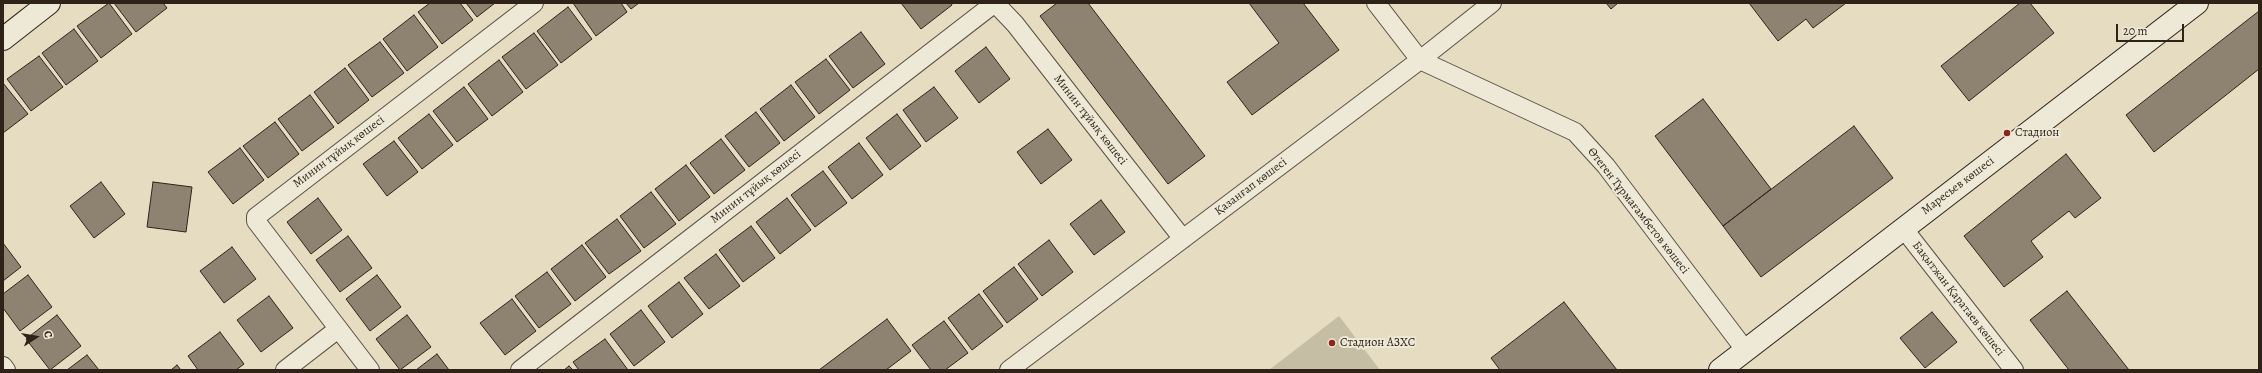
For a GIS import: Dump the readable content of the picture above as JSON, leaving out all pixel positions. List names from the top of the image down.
{
  "streets": {
    "main road": ["Маресьев көшесі"],
    "street": [
      "Минин тұйық көшесі",
      "Қазанғап көшесі",
      "Өтеген Тұрмағамбетов көшесі",
      "Бақытжан Қаратаев көшесі"
    ]
  },
  "crossings": [
    ["Минин тұйық көшесі", "Қазанғап көшесі"],
    ["Маресьев көшесі", "Өтеген Тұрмағамбетов көшесі"],
    ["Маресьев көшесі", "Бақытжан Қаратаев көшесі"],
    ["Қазанғап көшесі", "Өтеген Тұрмағамбетов көшесі"]
  ],
  "places": ["Стадион", "Стадион АЗХС"],
  "scale_bar": "20 m",
  "north": "right"
}
